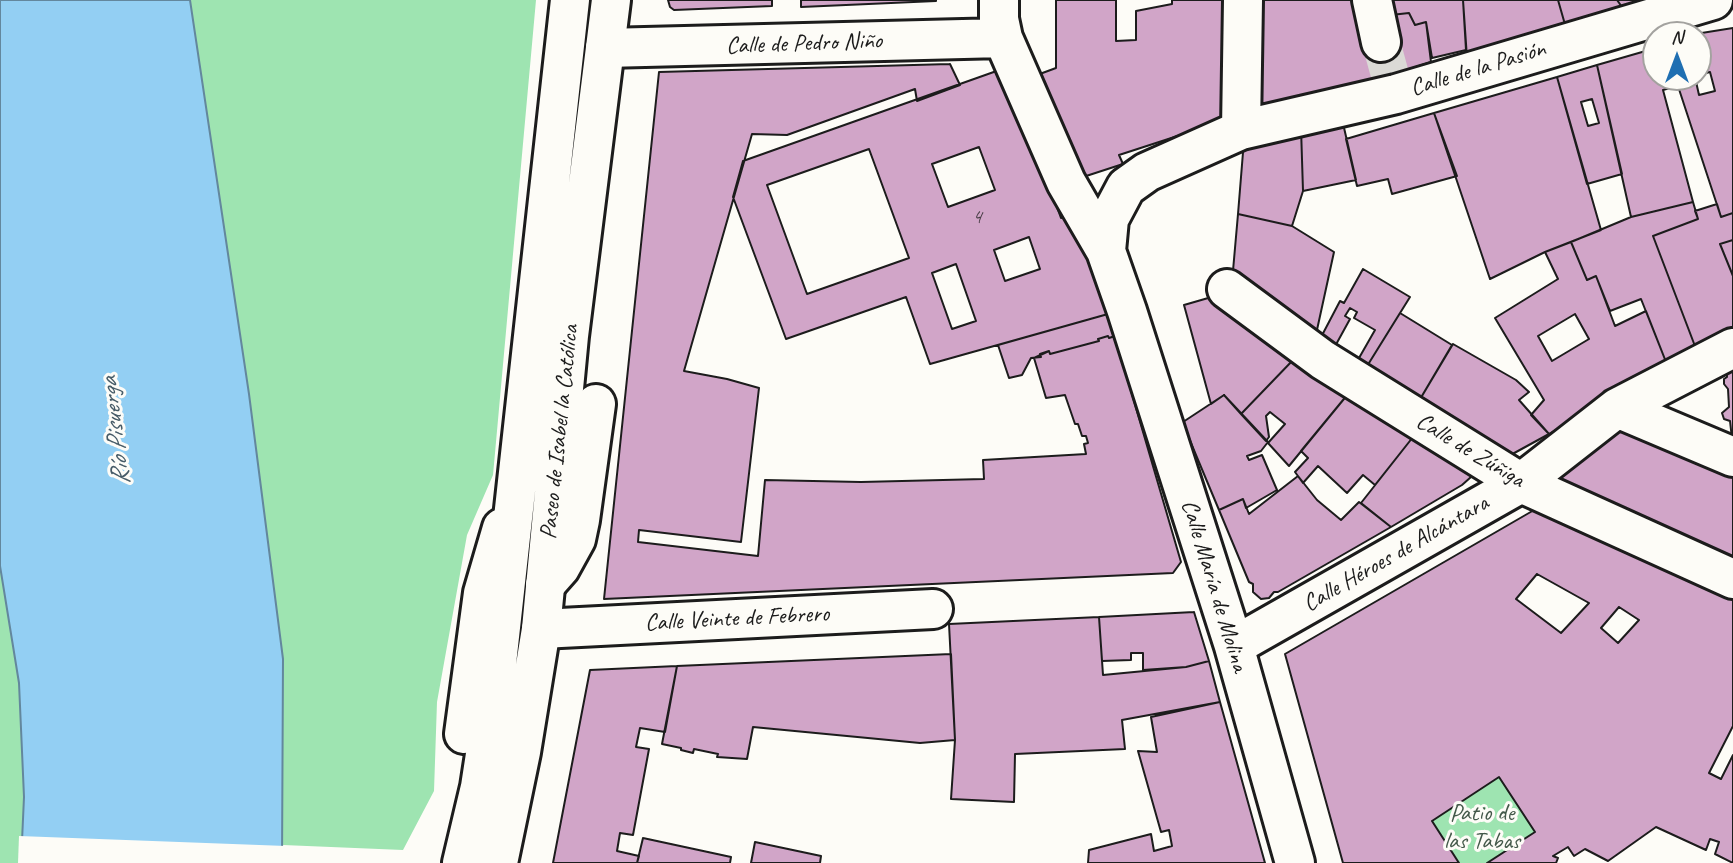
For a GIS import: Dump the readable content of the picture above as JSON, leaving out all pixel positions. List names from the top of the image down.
{
  "streets": {
    "street": [
      "Calle de Pedro Niño",
      "Calle de la Pasión",
      "Paseo de Isabel la Católica",
      "Calle de Zúñiga",
      "Calle Héroes de Alcántara",
      "Calle María de Molina",
      "Calle Veinte de Febrero"
    ]
  },
  "crossings": [
    ["Calle de Pedro Niño", "Paseo de Isabel la Católica"],
    ["Calle de Pedro Niño", "Calle María de Molina"],
    ["Calle de la Pasión", "Calle María de Molina"],
    ["Paseo de Isabel la Católica", "Calle Veinte de Febrero"],
    ["Calle de Zúñiga", "Calle Héroes de Alcántara"],
    ["Calle Héroes de Alcántara", "Calle María de Molina"]
  ],
  "water": ["Río Pisuerga"],
  "parks": ["Patio de las Tabas"],
  "house_numbers": ["4"],
  "north": "top"
}
